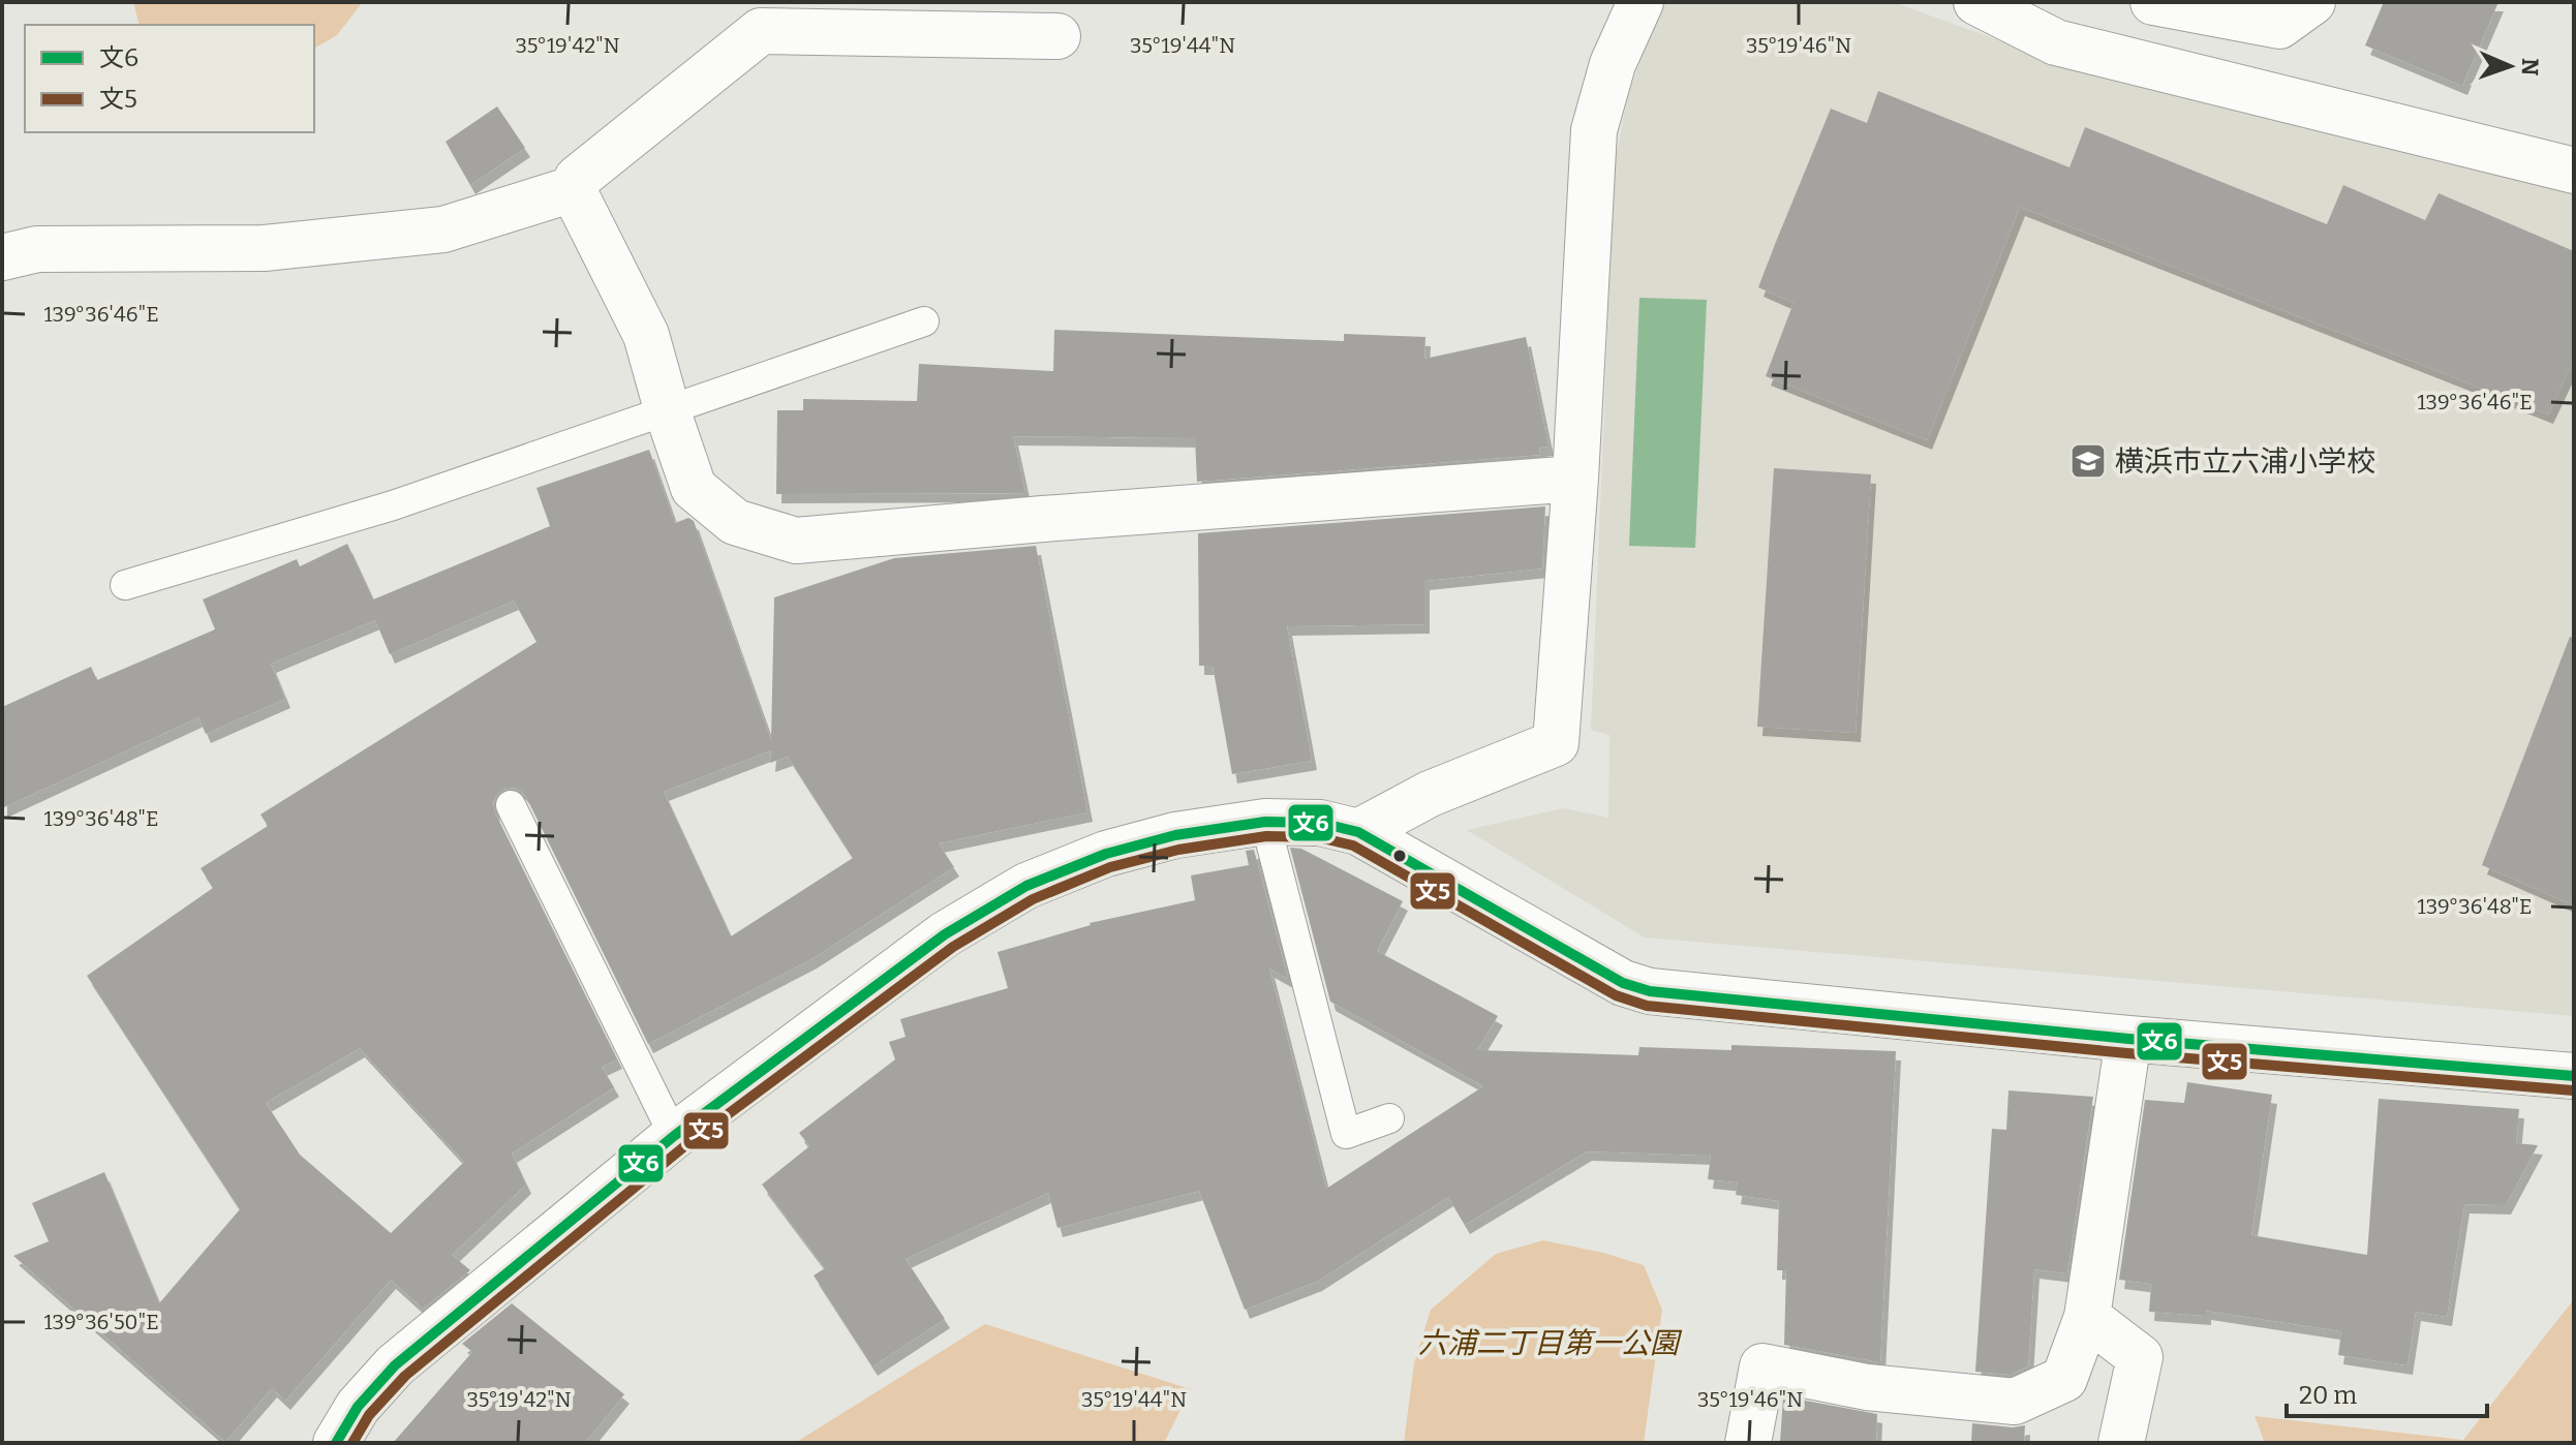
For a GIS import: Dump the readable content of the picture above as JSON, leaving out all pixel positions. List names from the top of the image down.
{
  "parks": ["六浦二丁目第一公園"],
  "places": {
    "school or university": ["横浜市立六浦小学校"]
  },
  "lines": ["transit line 文6", "transit line 文5"],
  "legend": ["文6", "文5"],
  "scale_bar": "20 m",
  "north": "right",
  "coordinates": [
    "35°19'42\"N",
    "35°19'44\"N",
    "35°19'46\"N",
    "139°36'46\"E",
    "139°36'48\"E",
    "139°36'50\"E"
  ]
}
